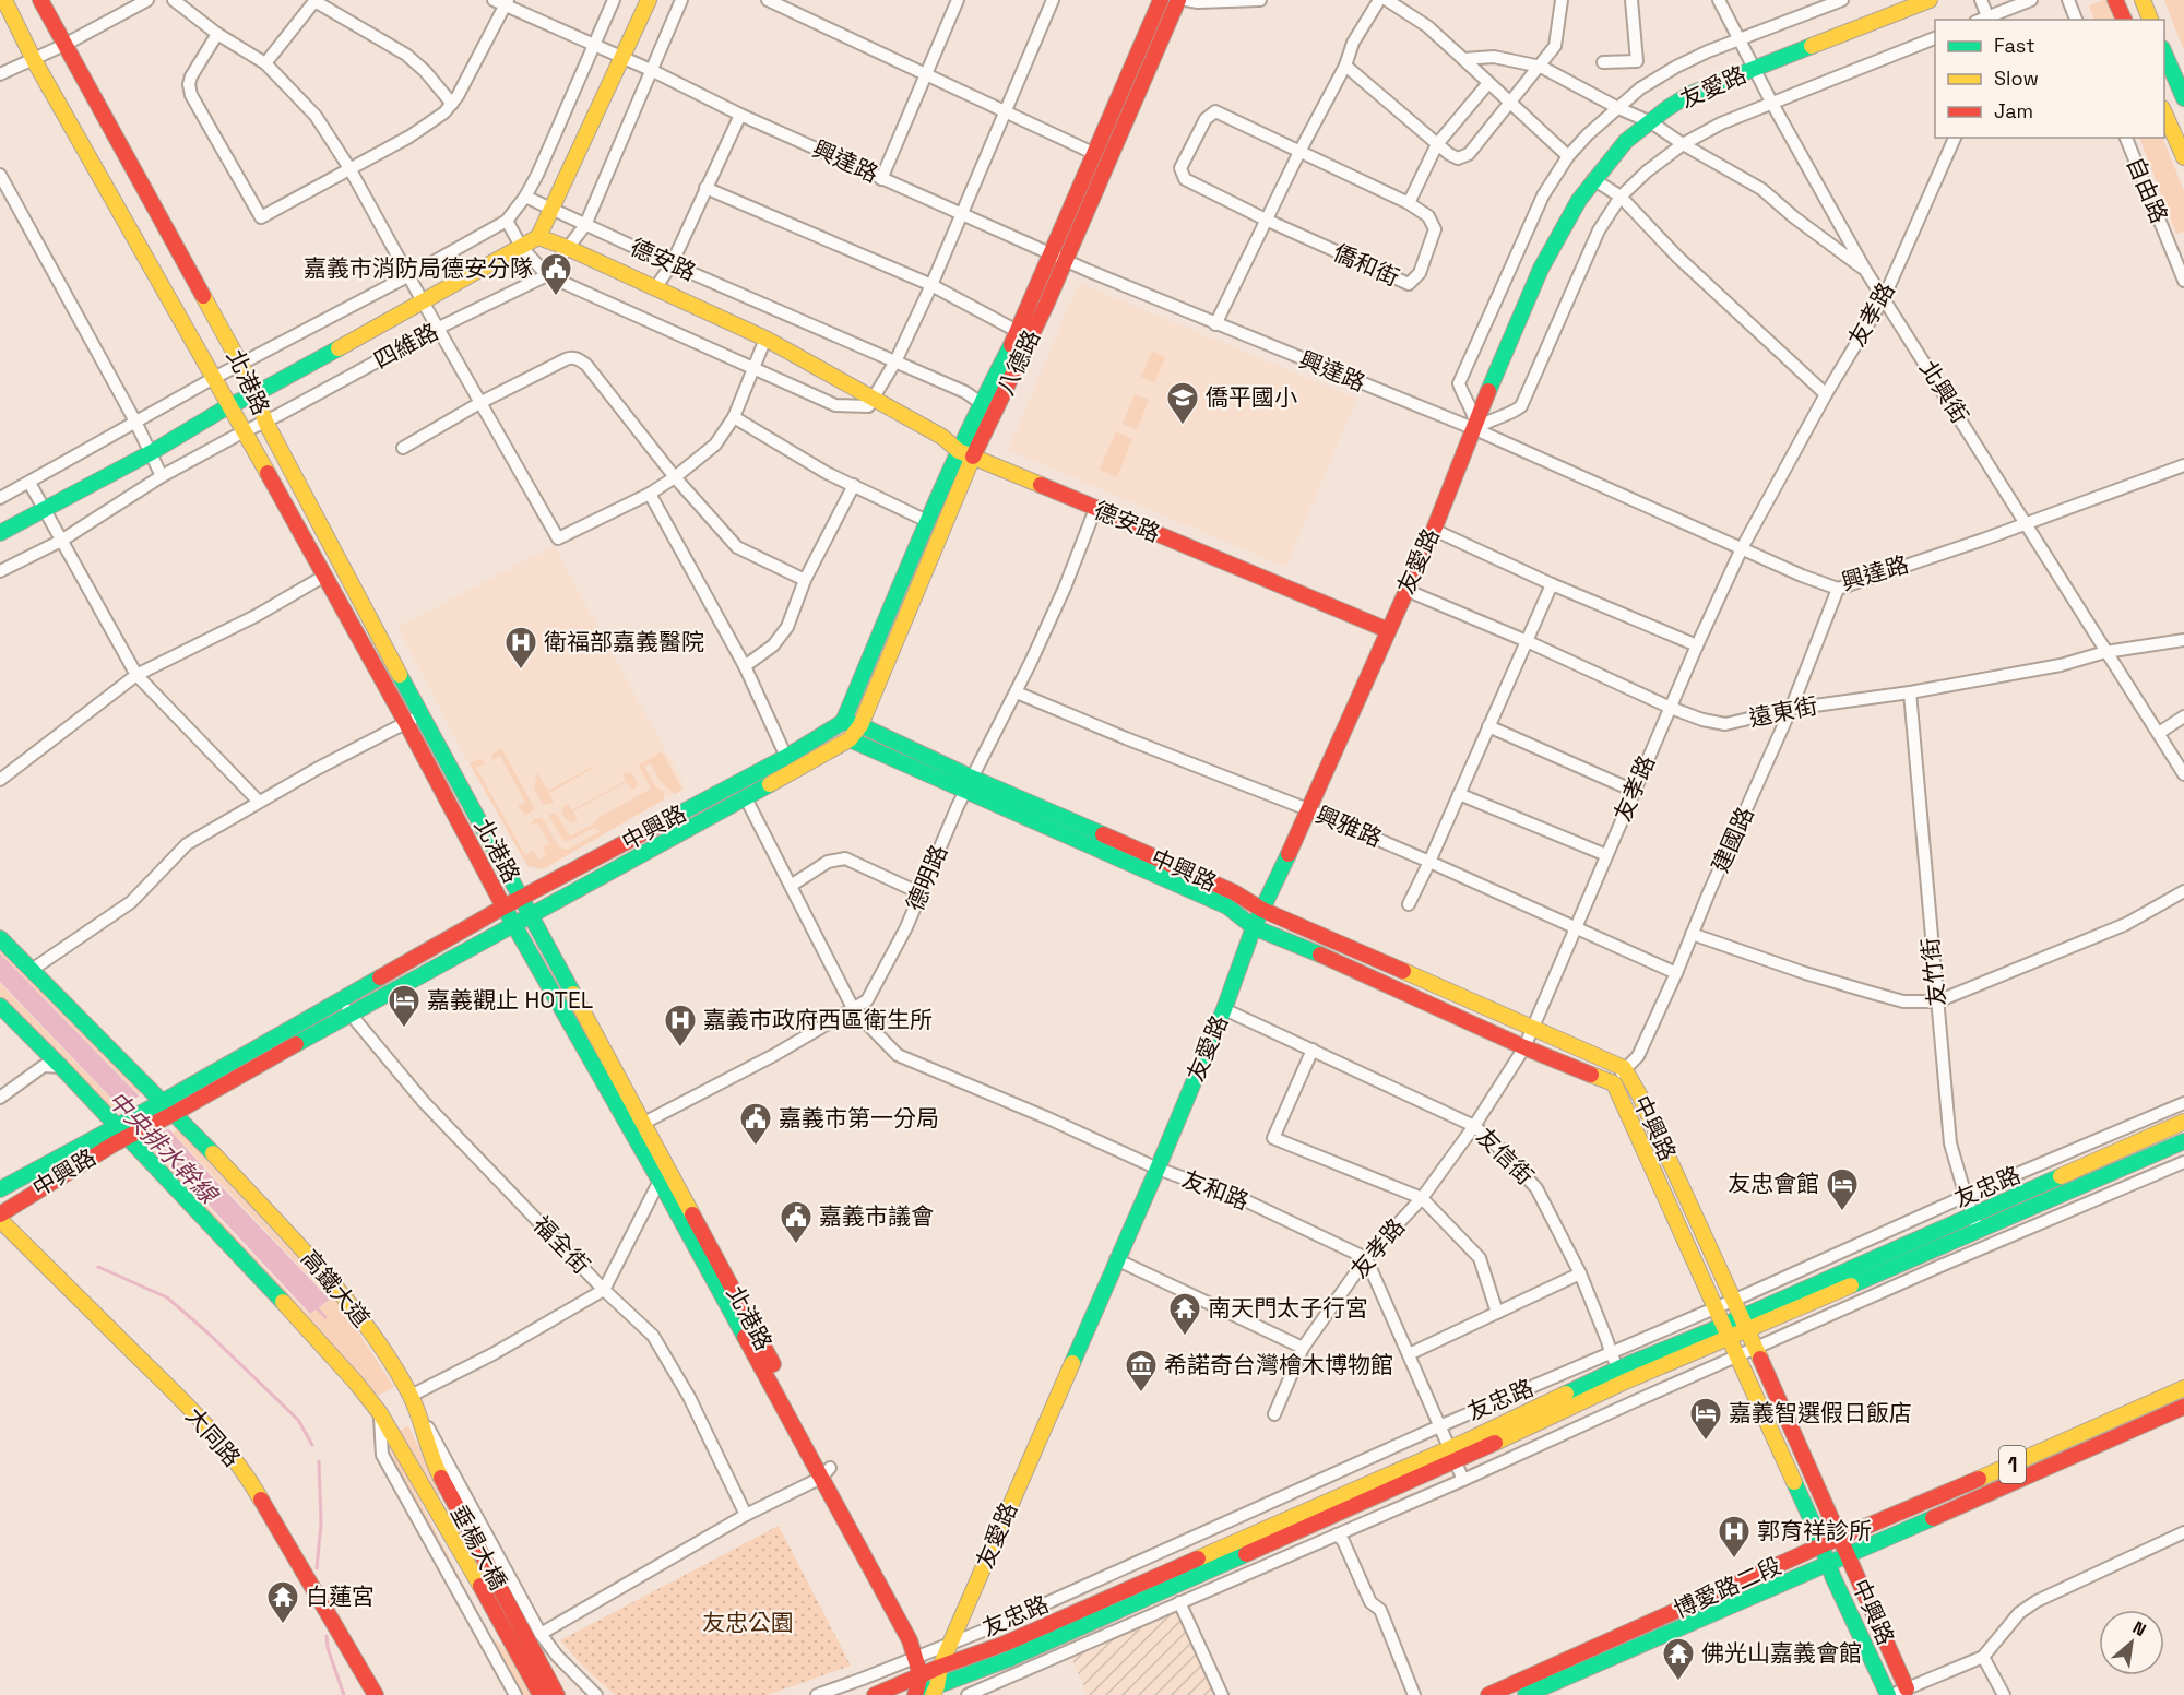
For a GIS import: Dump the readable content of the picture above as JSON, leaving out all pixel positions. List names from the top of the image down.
{
  "streets": {
    "street": [
      "友愛路",
      "興達路",
      "自由路",
      "德安路",
      "僑和街",
      "友孝路",
      "四維路",
      "八德路",
      "北港路",
      "北興街",
      "遠東街",
      "興雅路",
      "中興路",
      "建國路",
      "德明路",
      "友竹街",
      "友信街",
      "友忠路",
      "友和路",
      "福全街",
      "高鐵大道",
      "大同路",
      "1",
      "垂楊大橋",
      "博愛路二段"
    ]
  },
  "crossings": [
    ["友愛路", "興達路"],
    ["友愛路", "德安路"],
    ["友愛路", "北港路"],
    ["友愛路", "北興街"],
    ["友愛路", "遠東街"],
    ["友愛路", "興雅路"],
    ["友愛路", "中興路"],
    ["友愛路", "友信街"],
    ["友愛路", "友忠路"],
    ["友愛路", "友和路"],
    ["興達路", "友孝路"],
    ["興達路", "四維路"],
    ["興達路", "八德路"],
    ["興達路", "北興街"],
    ["興達路", "建國路"],
    ["德安路", "四維路"],
    ["德安路", "八德路"],
    ["德安路", "德明路"],
    ["友孝路", "北興街"],
    ["友孝路", "遠東街"],
    ["友孝路", "興雅路"],
    ["友孝路", "中興路"],
    ["友孝路", "友信街"],
    ["友孝路", "友和路"],
    ["四維路", "北港路"],
    ["八德路", "中興路"],
    ["北港路", "中興路"],
    ["北港路", "德明路"],
    ["北港路", "友忠路"],
    ["北興街", "遠東街"],
    ["遠東街", "建國路"],
    ["遠東街", "友竹街"],
    ["興雅路", "建國路"],
    ["興雅路", "德明路"],
    ["中興路", "建國路"],
    ["中興路", "德明路"],
    ["中興路", "友忠路"],
    ["中興路", "友和路"],
    ["中興路", "福全街"],
    ["中興路", "高鐵大道"],
    ["中興路", "博愛路二段"],
    ["德明路", "友和路"],
    ["友竹街", "友忠路"],
    ["友信街", "友忠路"],
    ["高鐵大道", "垂楊大橋"]
  ],
  "water": ["中央排水幹線"],
  "parks": ["友忠公園"],
  "places": {
    "public building": ["嘉義市消防局德安分隊", "嘉義市第一分局", "嘉義市議會"],
    "school or university": ["僑平國小"],
    "hospital": ["衛福部嘉義醫院", "嘉義市政府西區衛生所", "郭育祥診所"],
    "hotel": ["嘉義觀止 HOTEL", "友忠會館", "嘉義智選假日飯店"],
    "temple": ["南天門太子行宮", "白蓮宮", "佛光山嘉義會館"],
    "museum": ["希諾奇台灣檜木博物館"]
  },
  "legend": ["Fast", "Slow", "Jam"],
  "north": "top right"
}
